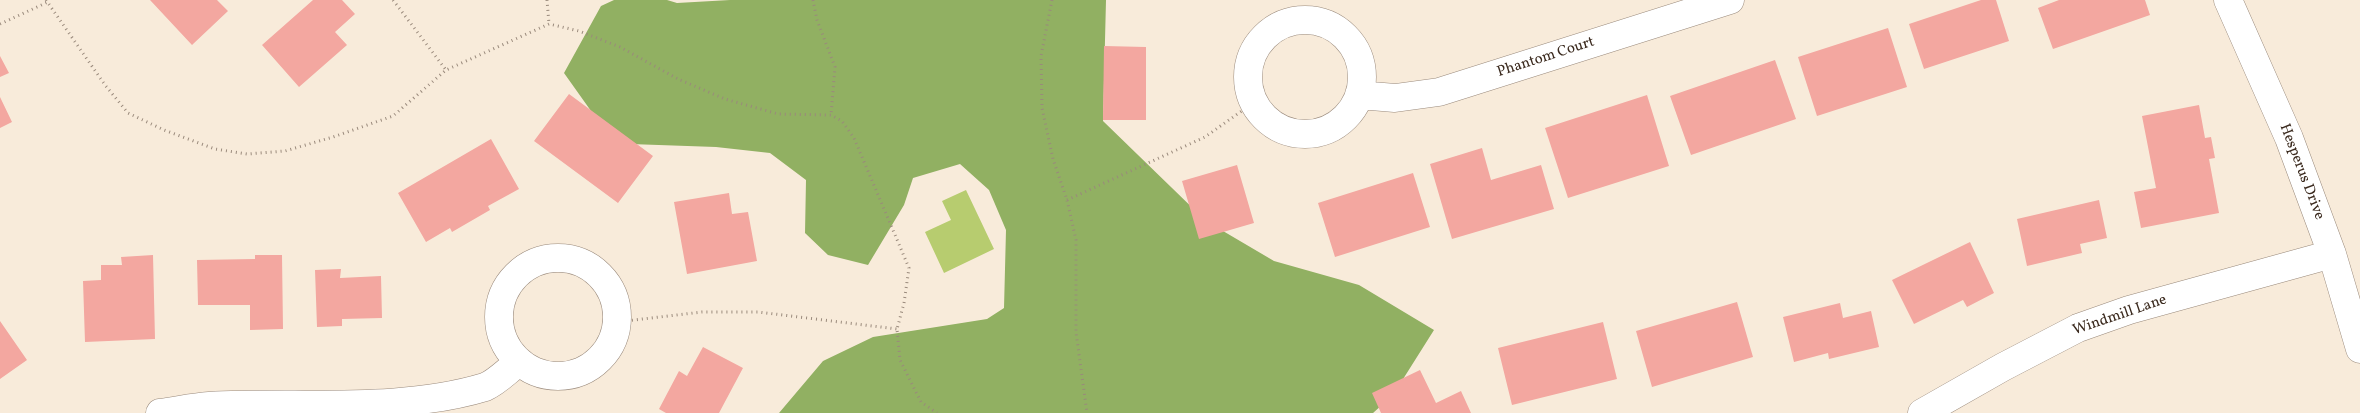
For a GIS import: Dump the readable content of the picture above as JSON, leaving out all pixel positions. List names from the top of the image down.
{
  "streets": {
    "street": ["Phantom Court", "Hesperus Drive", "Windmill Lane"]
  },
  "crossings": [
    ["Hesperus Drive", "Windmill Lane"]
  ]
}
